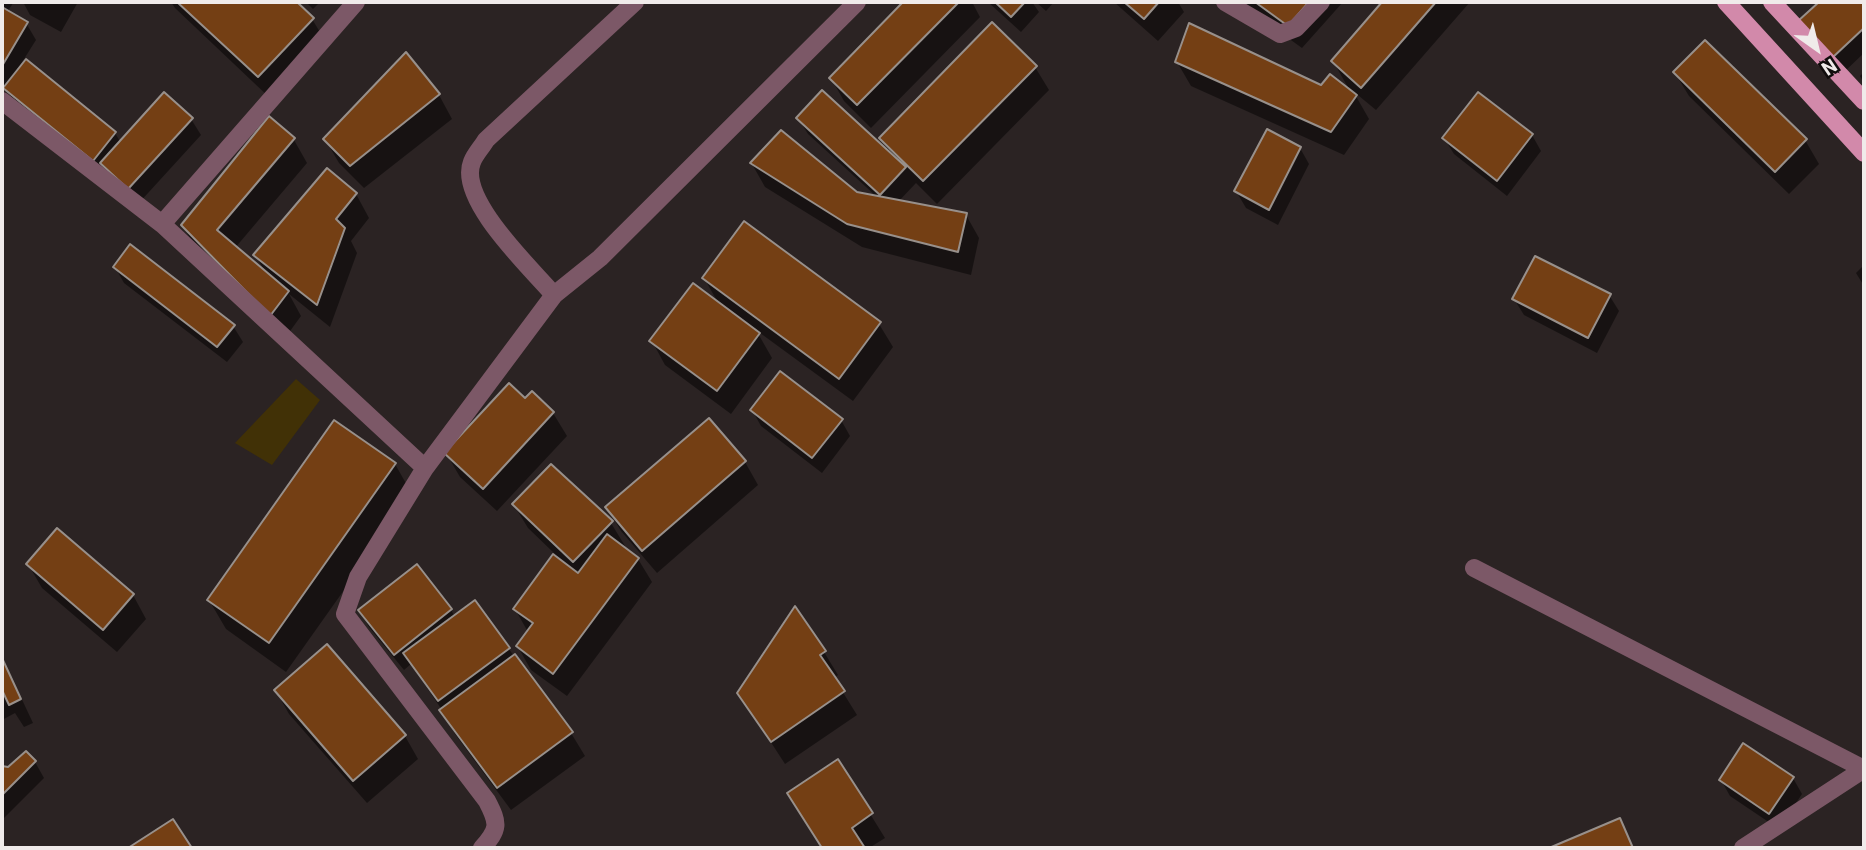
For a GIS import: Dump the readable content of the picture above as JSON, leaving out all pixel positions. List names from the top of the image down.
{
  "north": "bottom right"
}
